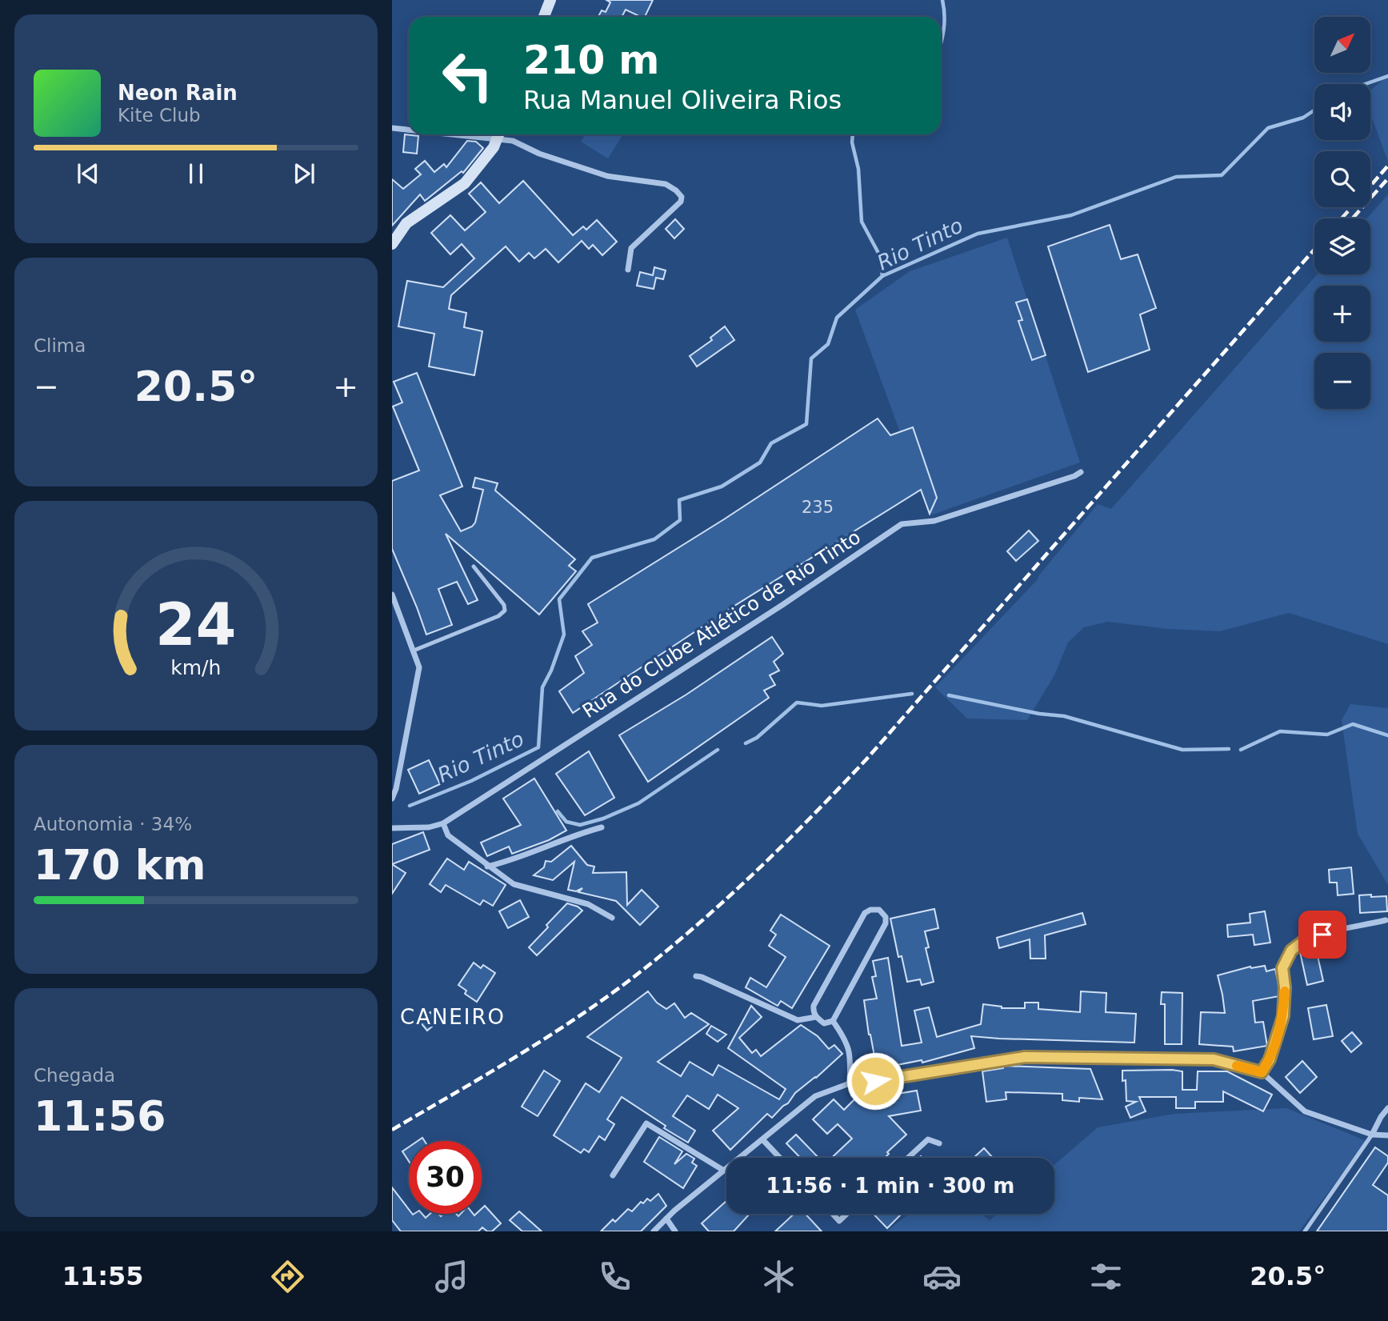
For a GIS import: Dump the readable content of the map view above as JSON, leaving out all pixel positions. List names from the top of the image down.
{
  "streets": {
    "street": ["Rua do Clube Atlético de Rio Tinto"]
  },
  "districts": ["CANEIRO"],
  "water": ["Rio Tinto"],
  "house_numbers": ["235"],
  "north": "top right",
  "page": {
    "map_buttons": ["+", "−"],
    "turn": ["210 m", "Rua Manuel Oliveira Rios"],
    "song": ["Neon Rain", "Kite Club"],
    "tile": [
      "Clima",
      ["Autonomia · 34%", "170 km"],
      ["Chegada", "11:56"]
    ],
    "heat": ["−", "20.5°", "+"],
    "limit": "30",
    "trip": "11:56 · 1 min · 300 m",
    "tabs": ["11:55", "20.5°"],
    "gauge": ["24", "km/h"]
  }
}
